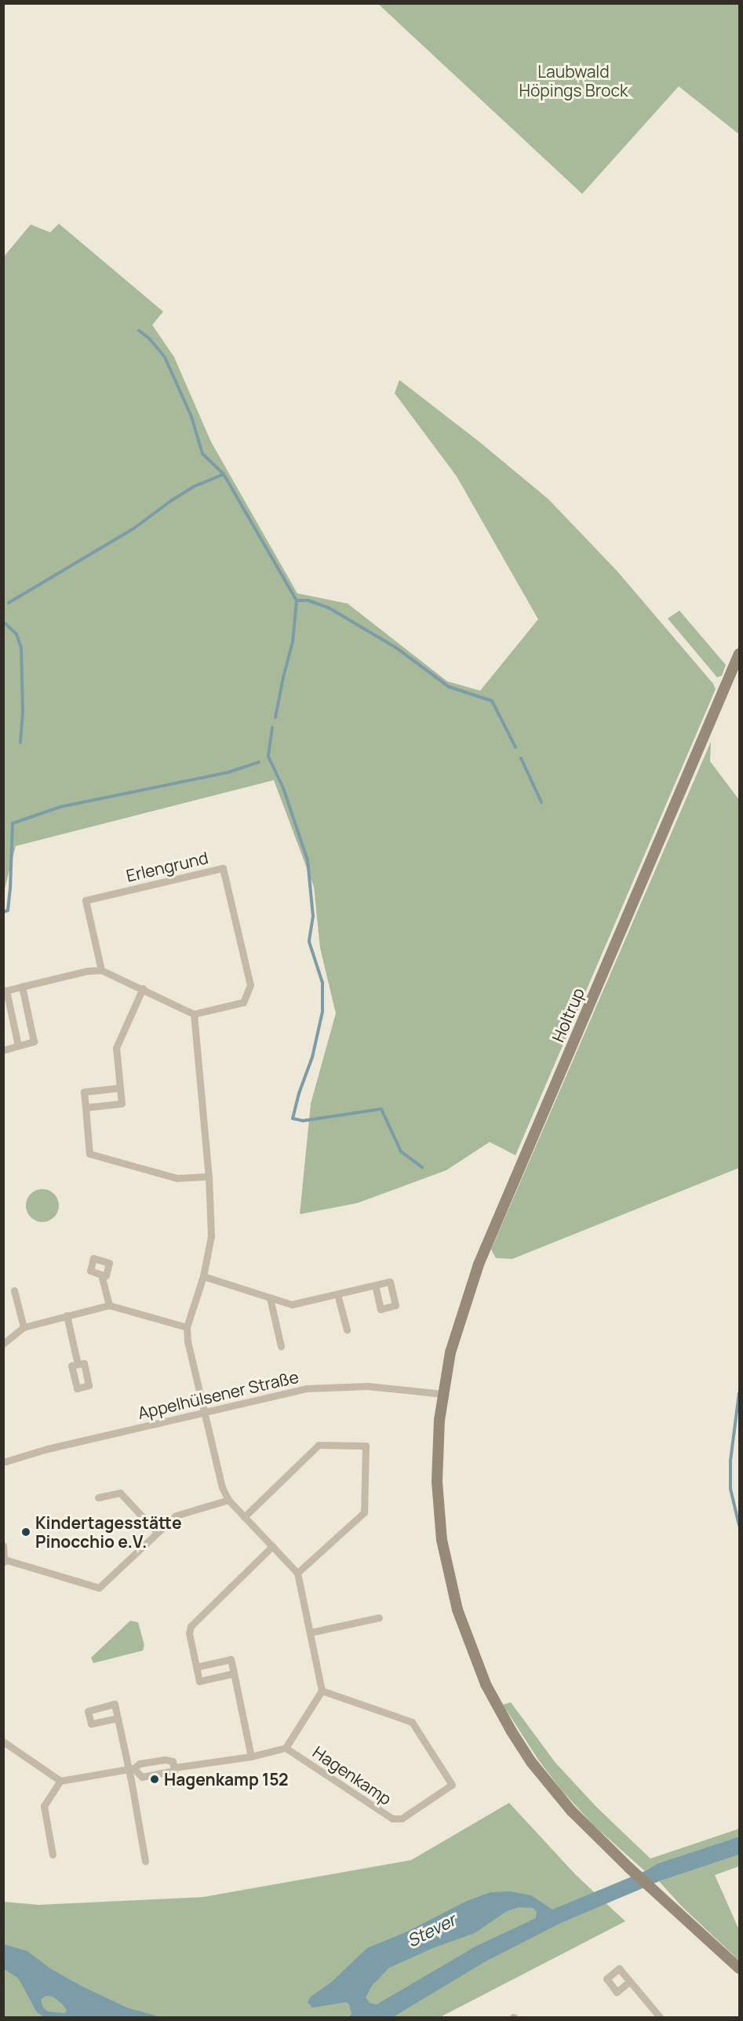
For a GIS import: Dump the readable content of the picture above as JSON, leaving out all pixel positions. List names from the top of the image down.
{
  "streets": {
    "main road": ["Holtrup"],
    "street": ["Erlengrund", "Appelhülsener Straße", "Hagenkamp"]
  },
  "crossings": [
    ["Holtrup", "Appelhülsener Straße"]
  ],
  "water": ["Stever"],
  "parks": ["Laubwald Höpings Brock"],
  "places": ["Kindertagesstätte Pinocchio e.V.", "Hagenkamp 152"]
}
